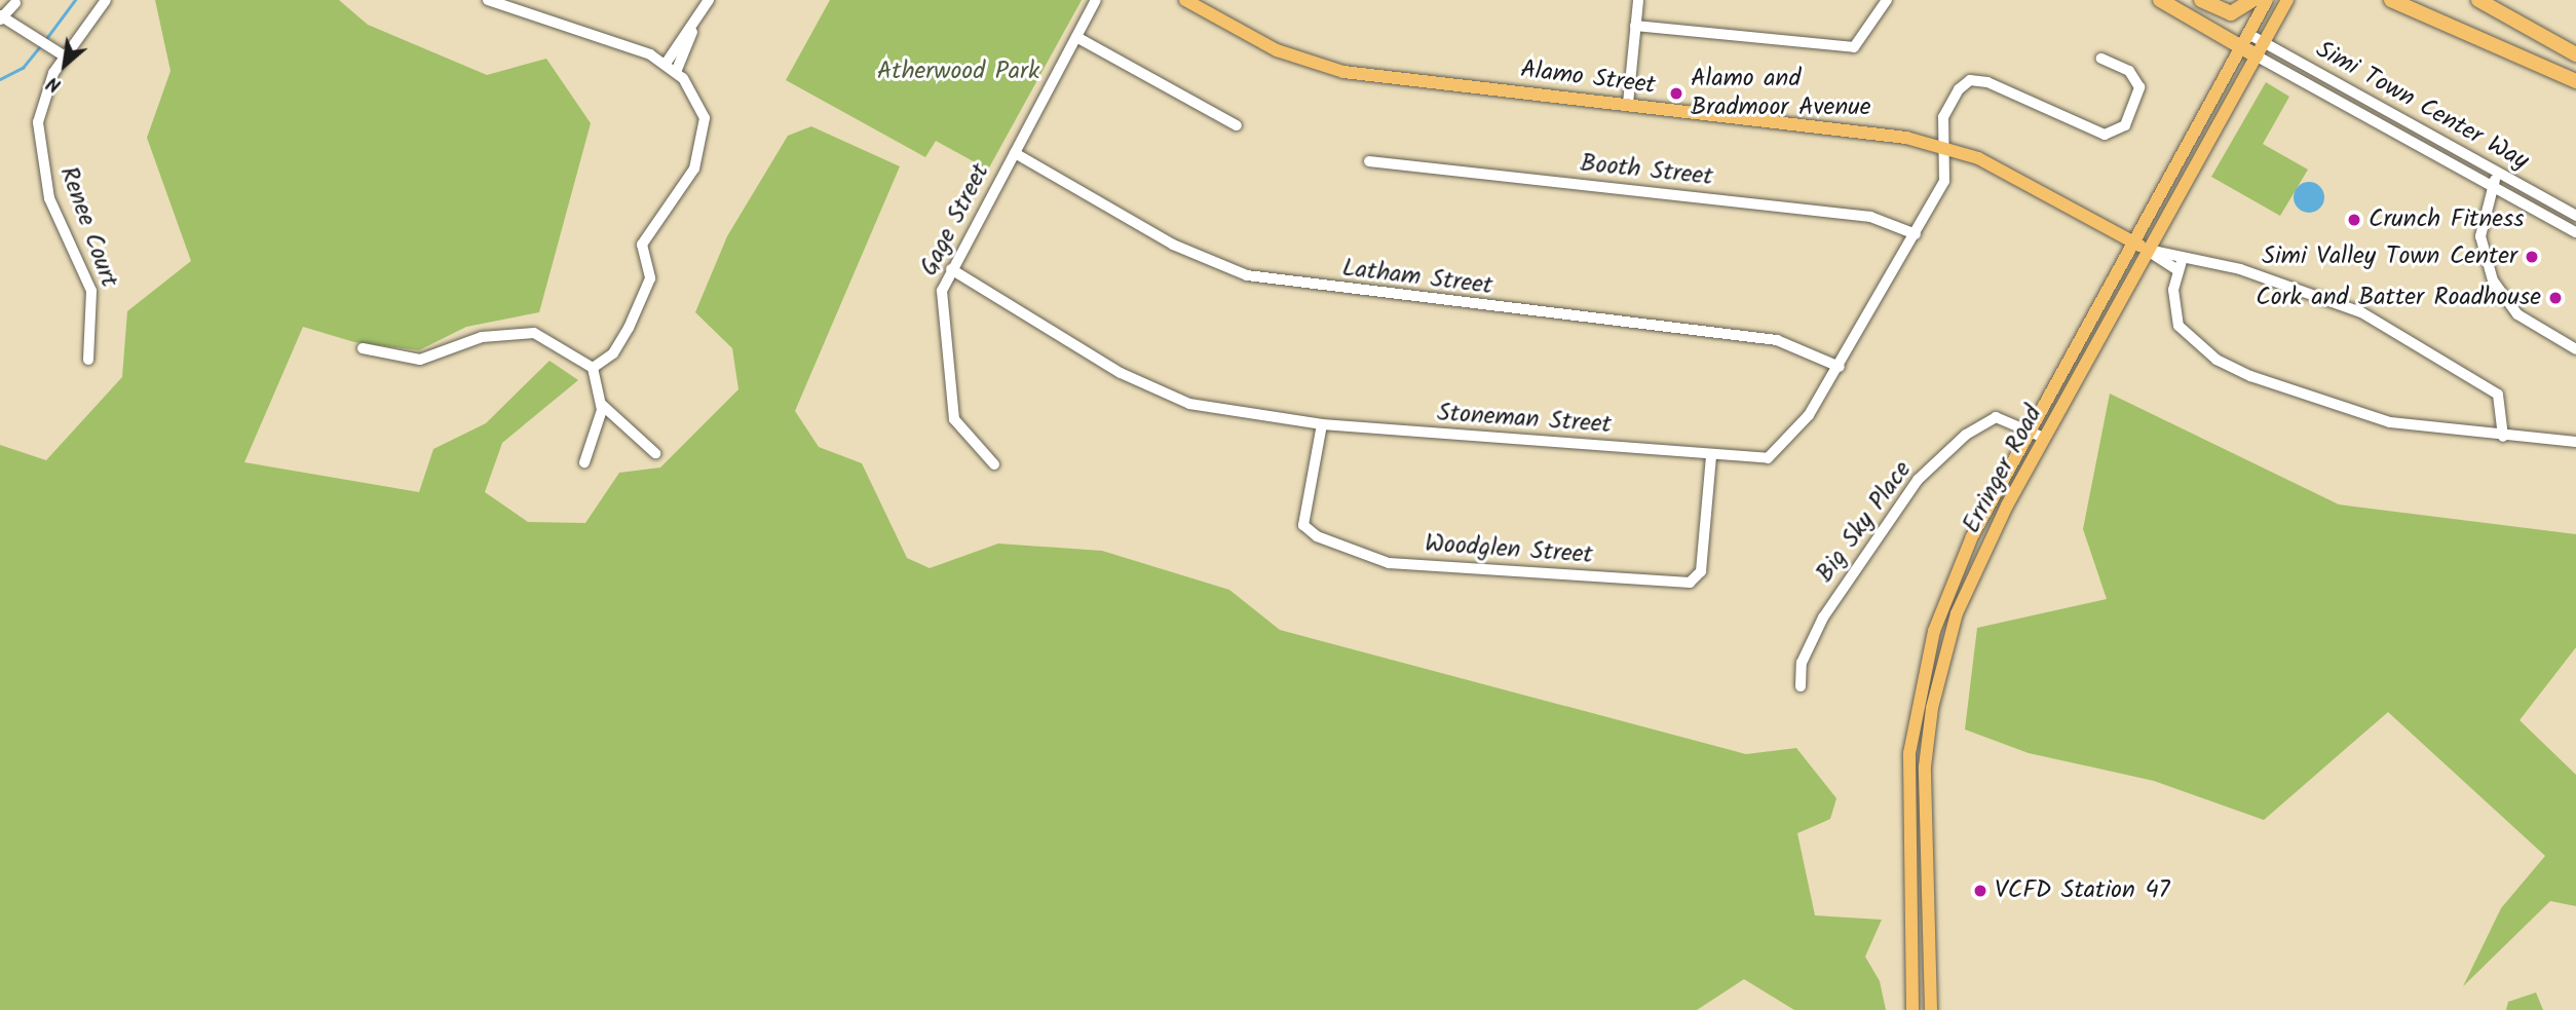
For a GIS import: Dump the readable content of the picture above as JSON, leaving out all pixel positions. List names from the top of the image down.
{
  "streets": {
    "main road": ["Alamo Street", "Erringer Road"],
    "street": [
      "Simi Town Center Way",
      "Booth Street",
      "Gage Street",
      "Renee Court",
      "Latham Street",
      "Stoneman Street",
      "Big Sky Place",
      "Woodglen Street"
    ]
  },
  "crossings": [
    ["Alamo Street", "Stoneman Street"],
    ["Alamo Street", "Erringer Road"],
    ["Simi Town Center Way", "Erringer Road"],
    ["Booth Street", "Stoneman Street"],
    ["Gage Street", "Latham Street"],
    ["Gage Street", "Stoneman Street"],
    ["Latham Street", "Stoneman Street"],
    ["Stoneman Street", "Woodglen Street"],
    ["Erringer Road", "Big Sky Place"]
  ],
  "parks": ["Atherwood Park"],
  "places": [
    "Alamo and Bradmoor Avenue",
    "Crunch Fitness",
    "Simi Valley Town Center",
    "Cork and Batter Roadhouse",
    "VCFD Station 47"
  ],
  "north": "bottom left"
}
